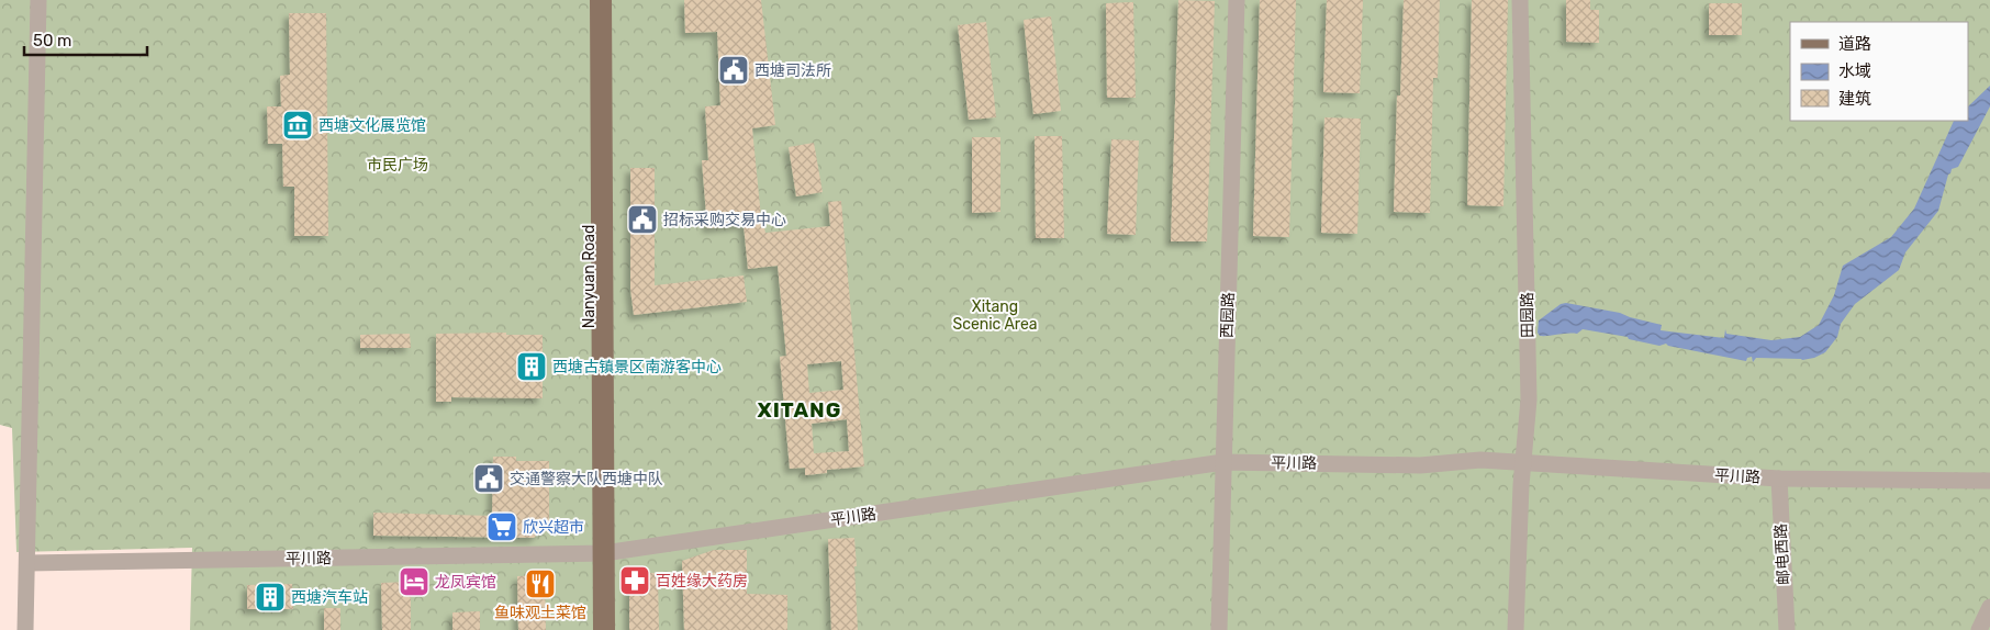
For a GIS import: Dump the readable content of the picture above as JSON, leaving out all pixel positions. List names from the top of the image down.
{
  "streets": {
    "main road": ["Nanyuan Road"],
    "street": [
      "西园路",
      "田园路",
      "平川路",
      "邮电西路"
    ]
  },
  "crossings": [
    ["Nanyuan Road", "平川路"],
    ["西园路", "平川路"],
    ["田园路", "平川路"],
    ["平川路", "邮电西路"]
  ],
  "districts": ["XITANG"],
  "parks": ["市民广场", "Xitang Scenic Area"],
  "places": {
    "public building": ["西塘司法所", "招标采购交易中心", "交通警察大队西塘中队"],
    "museum": ["西塘文化展览馆"],
    "building": ["西塘古镇景区南游客中心", "西塘汽车站"],
    "supermarket": ["欣兴超市"],
    "pharmacy": ["百姓缘大药房"],
    "hotel": ["龙凤宾馆"],
    "restaurant": ["鱼味观土菜馆"]
  },
  "legend": ["道路", "水域", "建筑"],
  "scale_bar": "50 m"
}
